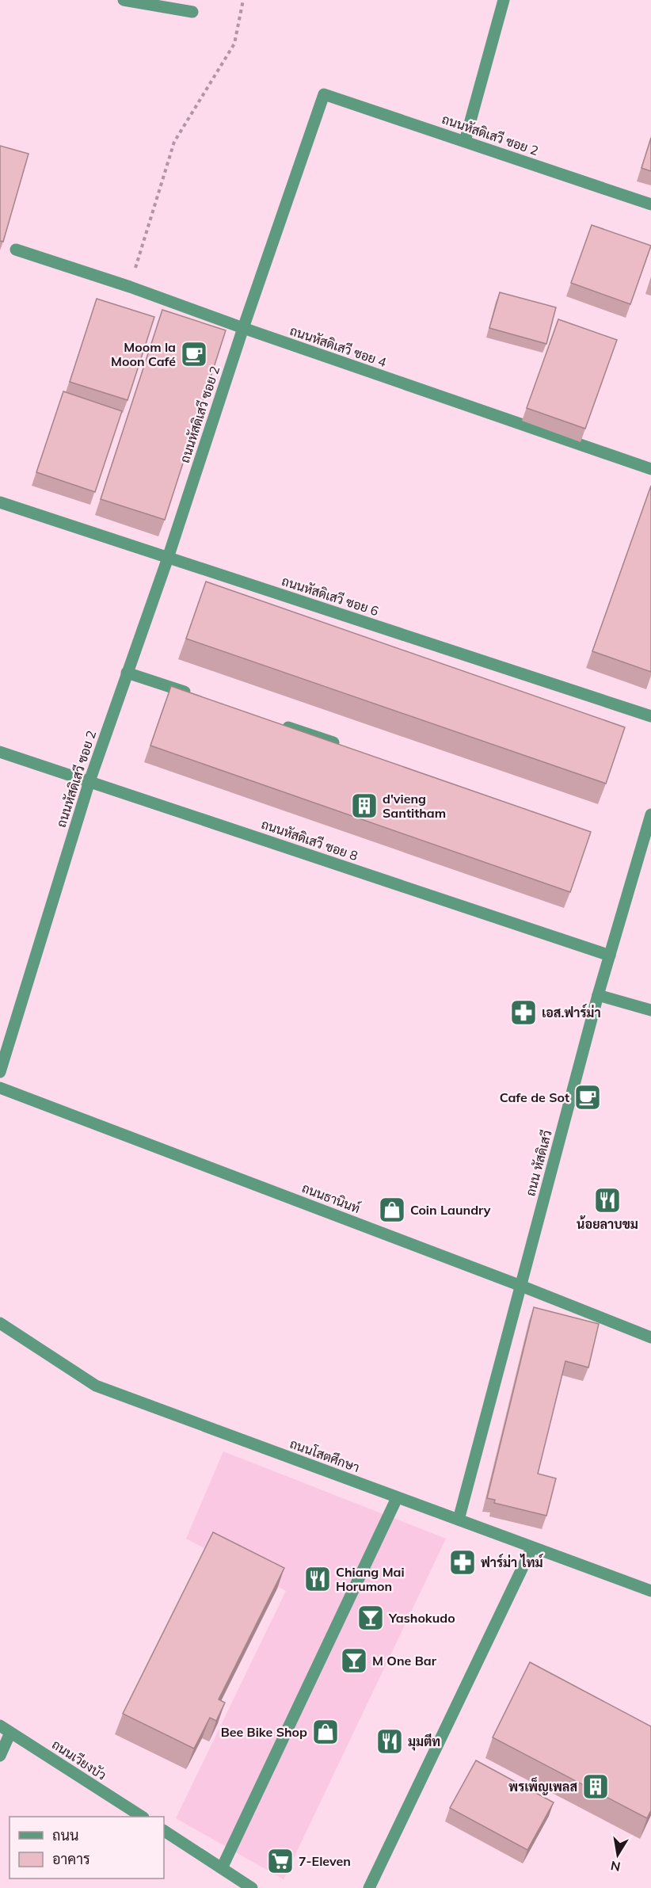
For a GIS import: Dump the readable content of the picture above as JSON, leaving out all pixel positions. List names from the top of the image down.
{
  "streets": {
    "street": [
      "ถนนหัสดิเสวี ซอย 2",
      "ถนนหัสดิเสวี ซอย 4",
      "ถนนหัสดิเสวี ซอย 6",
      "ถนนหัสดิเสวี ซอย 8",
      "ถนน หัสดิเสวี",
      "ถนนธานินท์",
      "ถนนโสตศึกษา",
      "ถนนเวียงบัว"
    ]
  },
  "crossings": [
    ["ถนนหัสดิเสวี ซอย 2", "ถนนหัสดิเสวี ซอย 4"],
    ["ถนนหัสดิเสวี ซอย 2", "ถนนหัสดิเสวี ซอย 6"],
    ["ถนนหัสดิเสวี ซอย 2", "ถนนหัสดิเสวี ซอย 8"],
    ["ถนนหัสดิเสวี ซอย 8", "ถนน หัสดิเสวี"],
    ["ถนน หัสดิเสวี", "ถนนธานินท์"],
    ["ถนน หัสดิเสวี", "ถนนโสตศึกษา"]
  ],
  "places": {
    "cafe": ["Moom la Moon Café", "Cafe de Sot"],
    "building": ["d'vieng Santitham", "พรเพ็ญเพลส"],
    "pharmacy": ["เอส.ฟาร์ม่า", "ฟาร์ม่า ไทม์"],
    "restaurant": ["น้อยลาบขม", "Chiang Mai Horumon", "มุมตีท"],
    "shop": ["Coin Laundry", "Bee Bike Shop"],
    "bar": ["Yashokudo", "M One Bar"],
    "supermarket": ["7-Eleven"]
  },
  "legend": ["ถนน", "อาคาร"],
  "north": "bottom"
}
